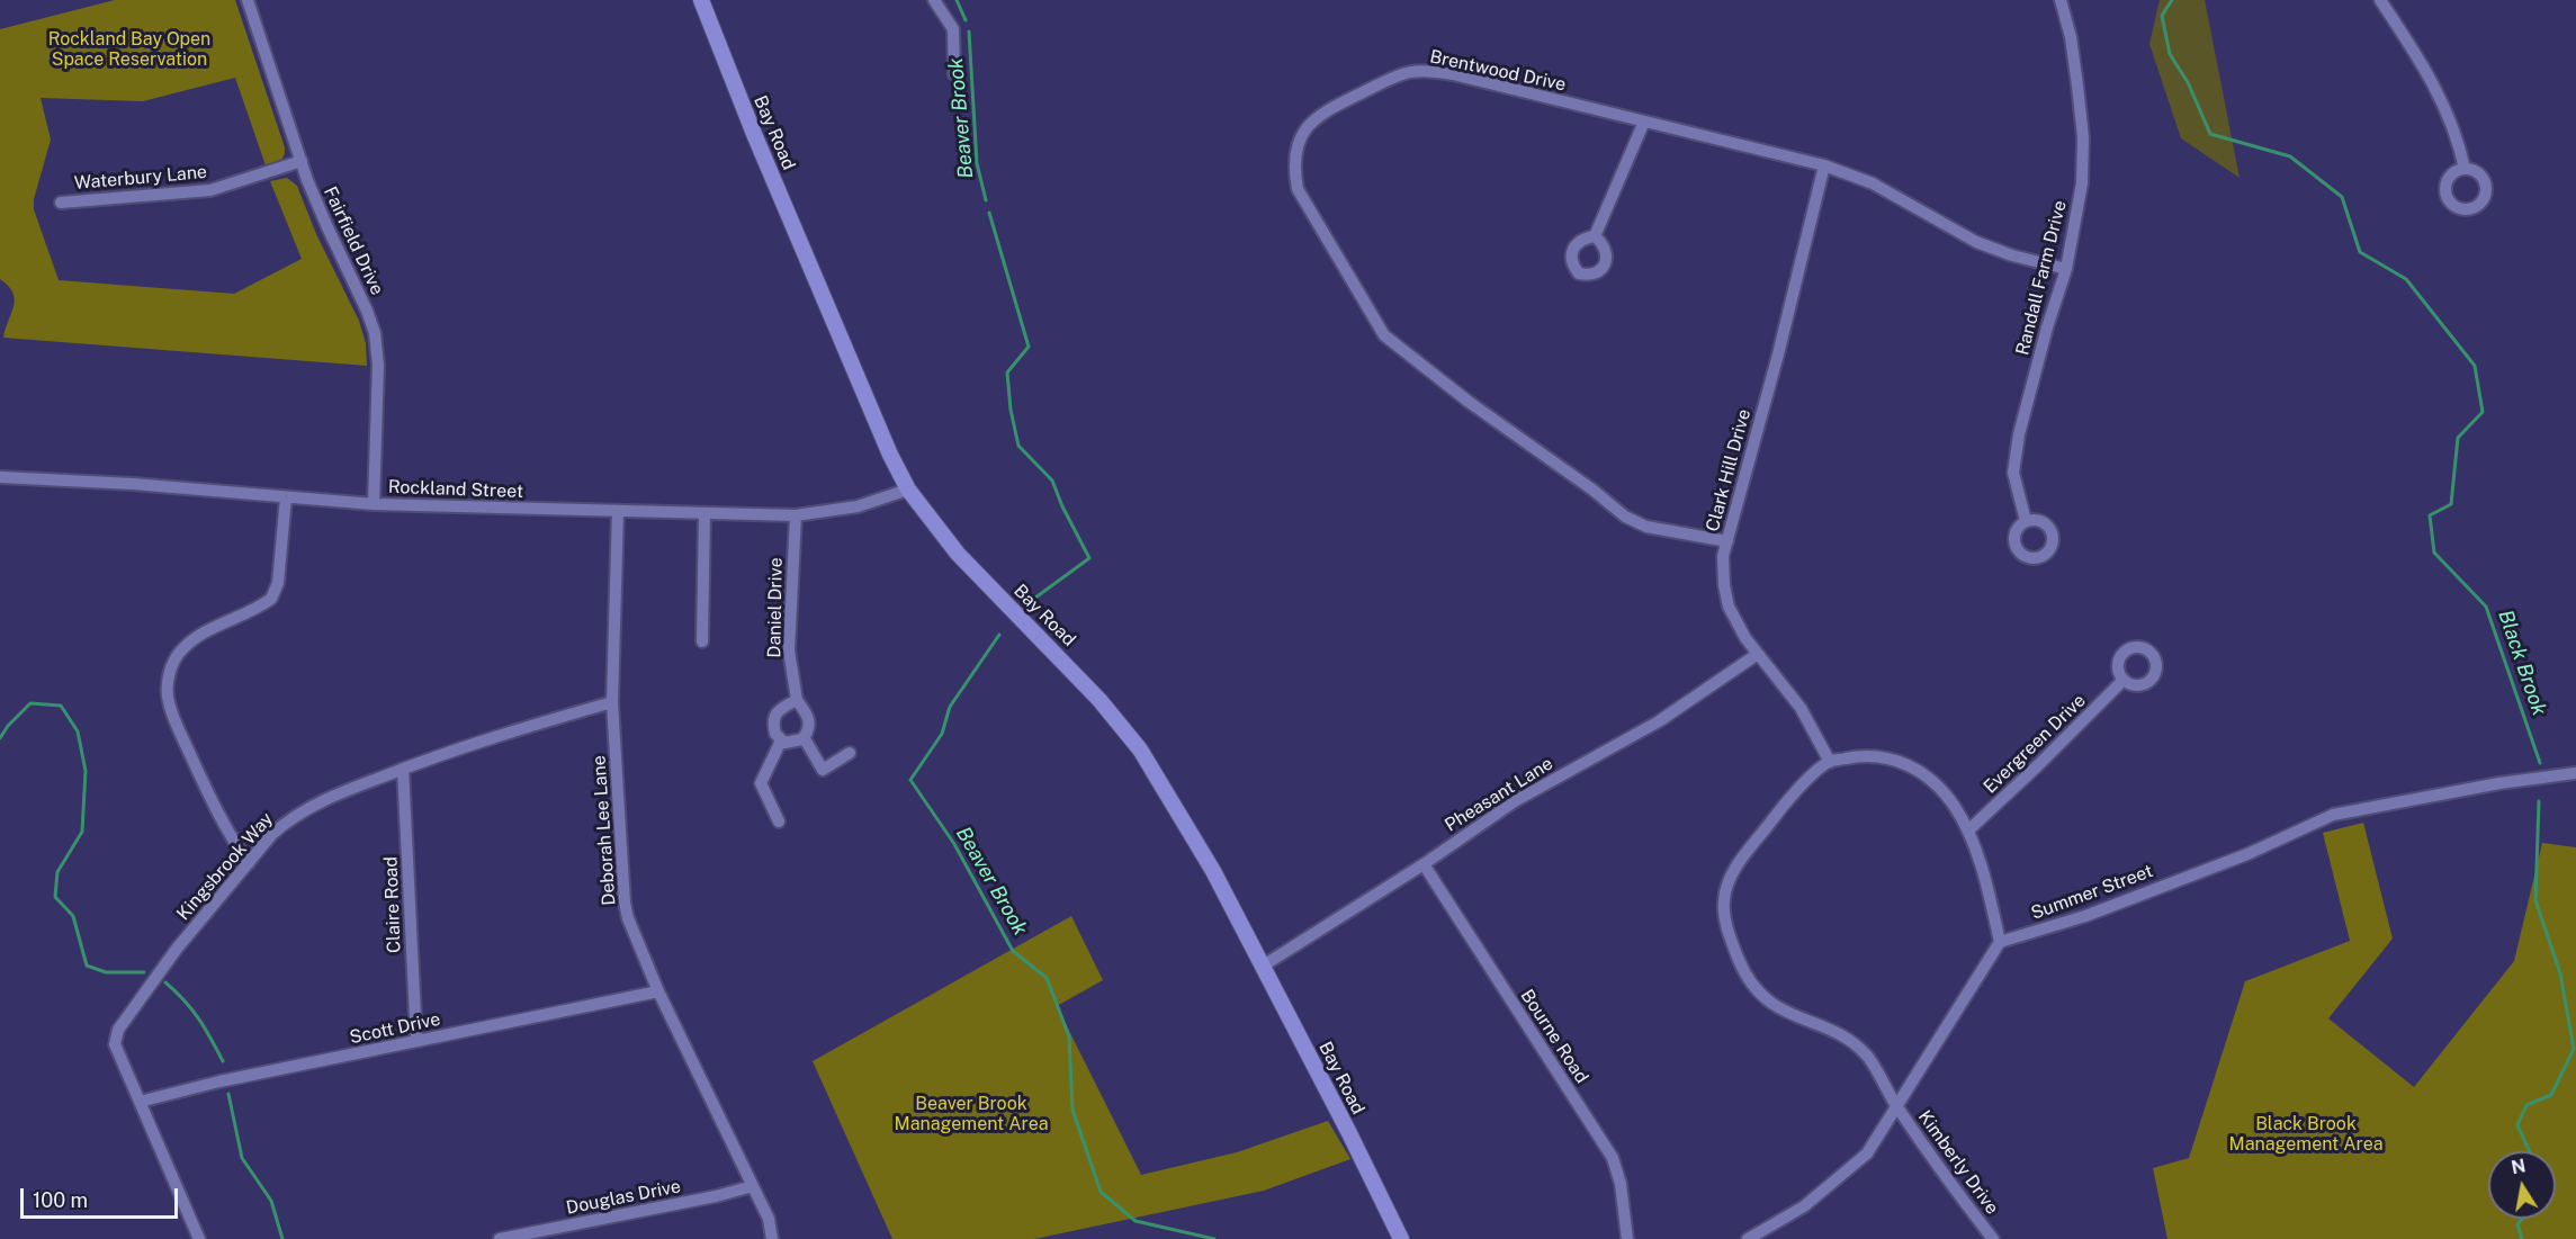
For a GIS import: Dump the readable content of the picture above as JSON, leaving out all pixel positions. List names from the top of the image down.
{
  "streets": {
    "main road": ["Bay Road"],
    "street": [
      "Brentwood Drive",
      "Waterbury Lane",
      "Fairfield Drive",
      "Randall Farm Drive",
      "Clark Hill Drive",
      "Rockland Street",
      "Daniel Drive",
      "Evergreen Drive",
      "Pheasant Lane",
      "Deborah Lee Lane",
      "Kingsbrook Way",
      "Summer Street",
      "Claire Road",
      "Scott Drive",
      "Bourne Road",
      "Kimberly Drive",
      "Douglas Drive"
    ]
  },
  "crossings": [
    ["Brentwood Drive", "Randall Farm Drive"],
    ["Brentwood Drive", "Clark Hill Drive"],
    ["Bay Road", "Rockland Street"],
    ["Bay Road", "Pheasant Lane"],
    ["Waterbury Lane", "Fairfield Drive"],
    ["Fairfield Drive", "Rockland Street"],
    ["Clark Hill Drive", "Pheasant Lane"],
    ["Clark Hill Drive", "Kimberly Drive"],
    ["Rockland Street", "Daniel Drive"],
    ["Rockland Street", "Deborah Lee Lane"],
    ["Pheasant Lane", "Bourne Road"],
    ["Deborah Lee Lane", "Kingsbrook Way"],
    ["Deborah Lee Lane", "Scott Drive"],
    ["Deborah Lee Lane", "Douglas Drive"],
    ["Kingsbrook Way", "Claire Road"],
    ["Kingsbrook Way", "Scott Drive"],
    ["Claire Road", "Scott Drive"]
  ],
  "water": ["Beaver Brook", "Black Brook"],
  "parks": ["Rockland Bay Open Space Reservation", "Beaver Brook Management Area", "Black Brook Management Area"],
  "scale_bar": "100 m",
  "north": "top"
}
